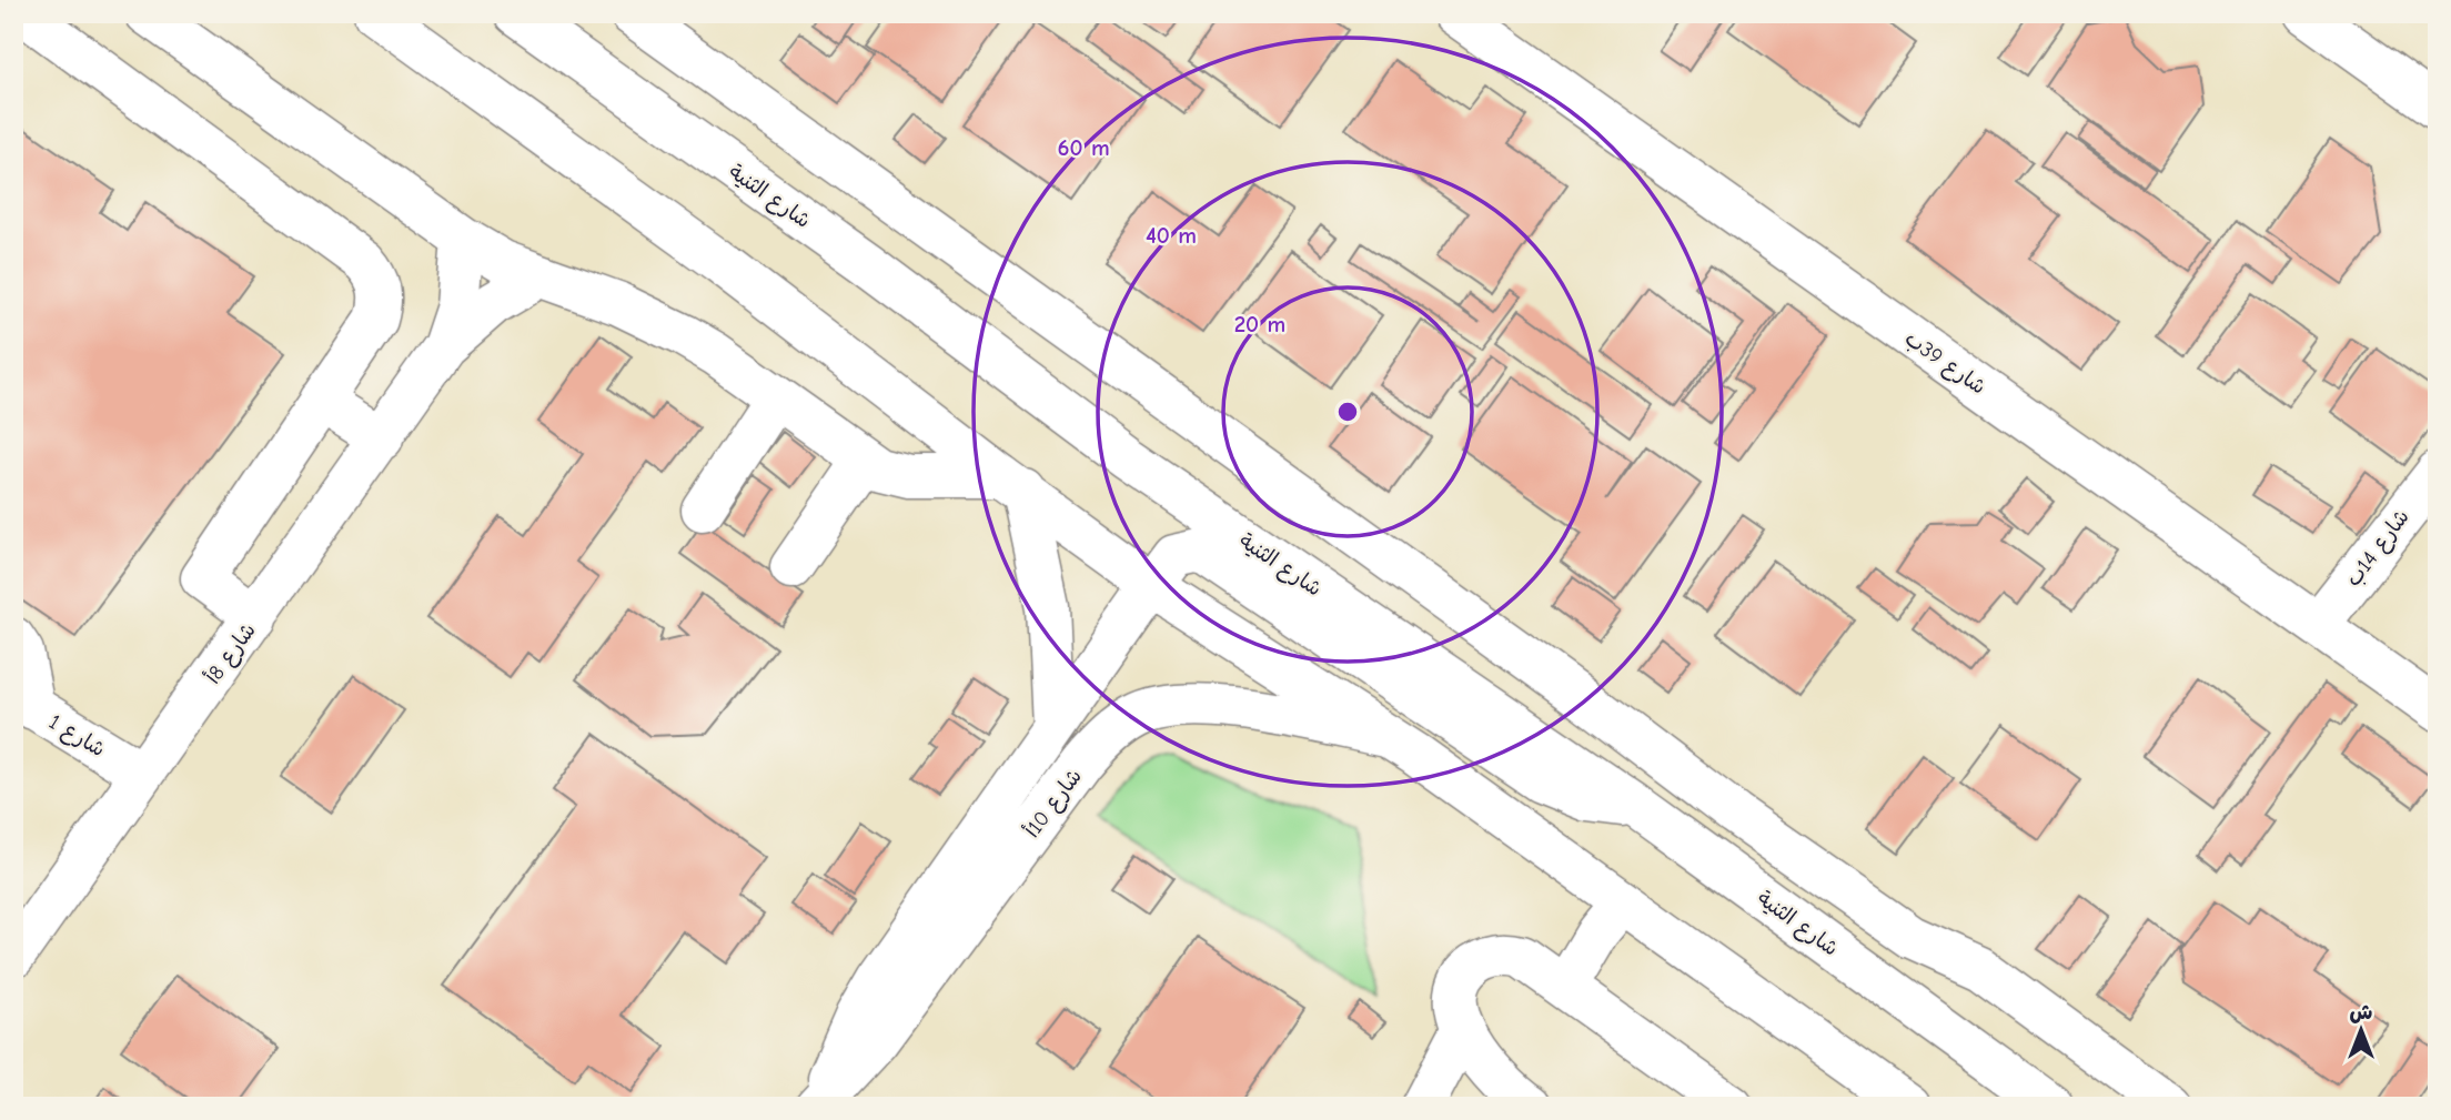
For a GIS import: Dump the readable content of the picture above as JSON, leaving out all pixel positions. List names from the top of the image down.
{
  "streets": {
    "street": [
      "شارع الثنية",
      "شارع 39ب",
      "شارع 14ب",
      "شارع 8أ",
      "شارع 1",
      "شارع 10أ"
    ]
  },
  "crossings": [
    ["شارع الثنية", "شارع 10أ"],
    ["شارع 39ب", "شارع 14ب"],
    ["شارع 8أ", "شارع 1"]
  ],
  "north": "top",
  "rings": ["60 m", "40 m", "20 m"]
}
